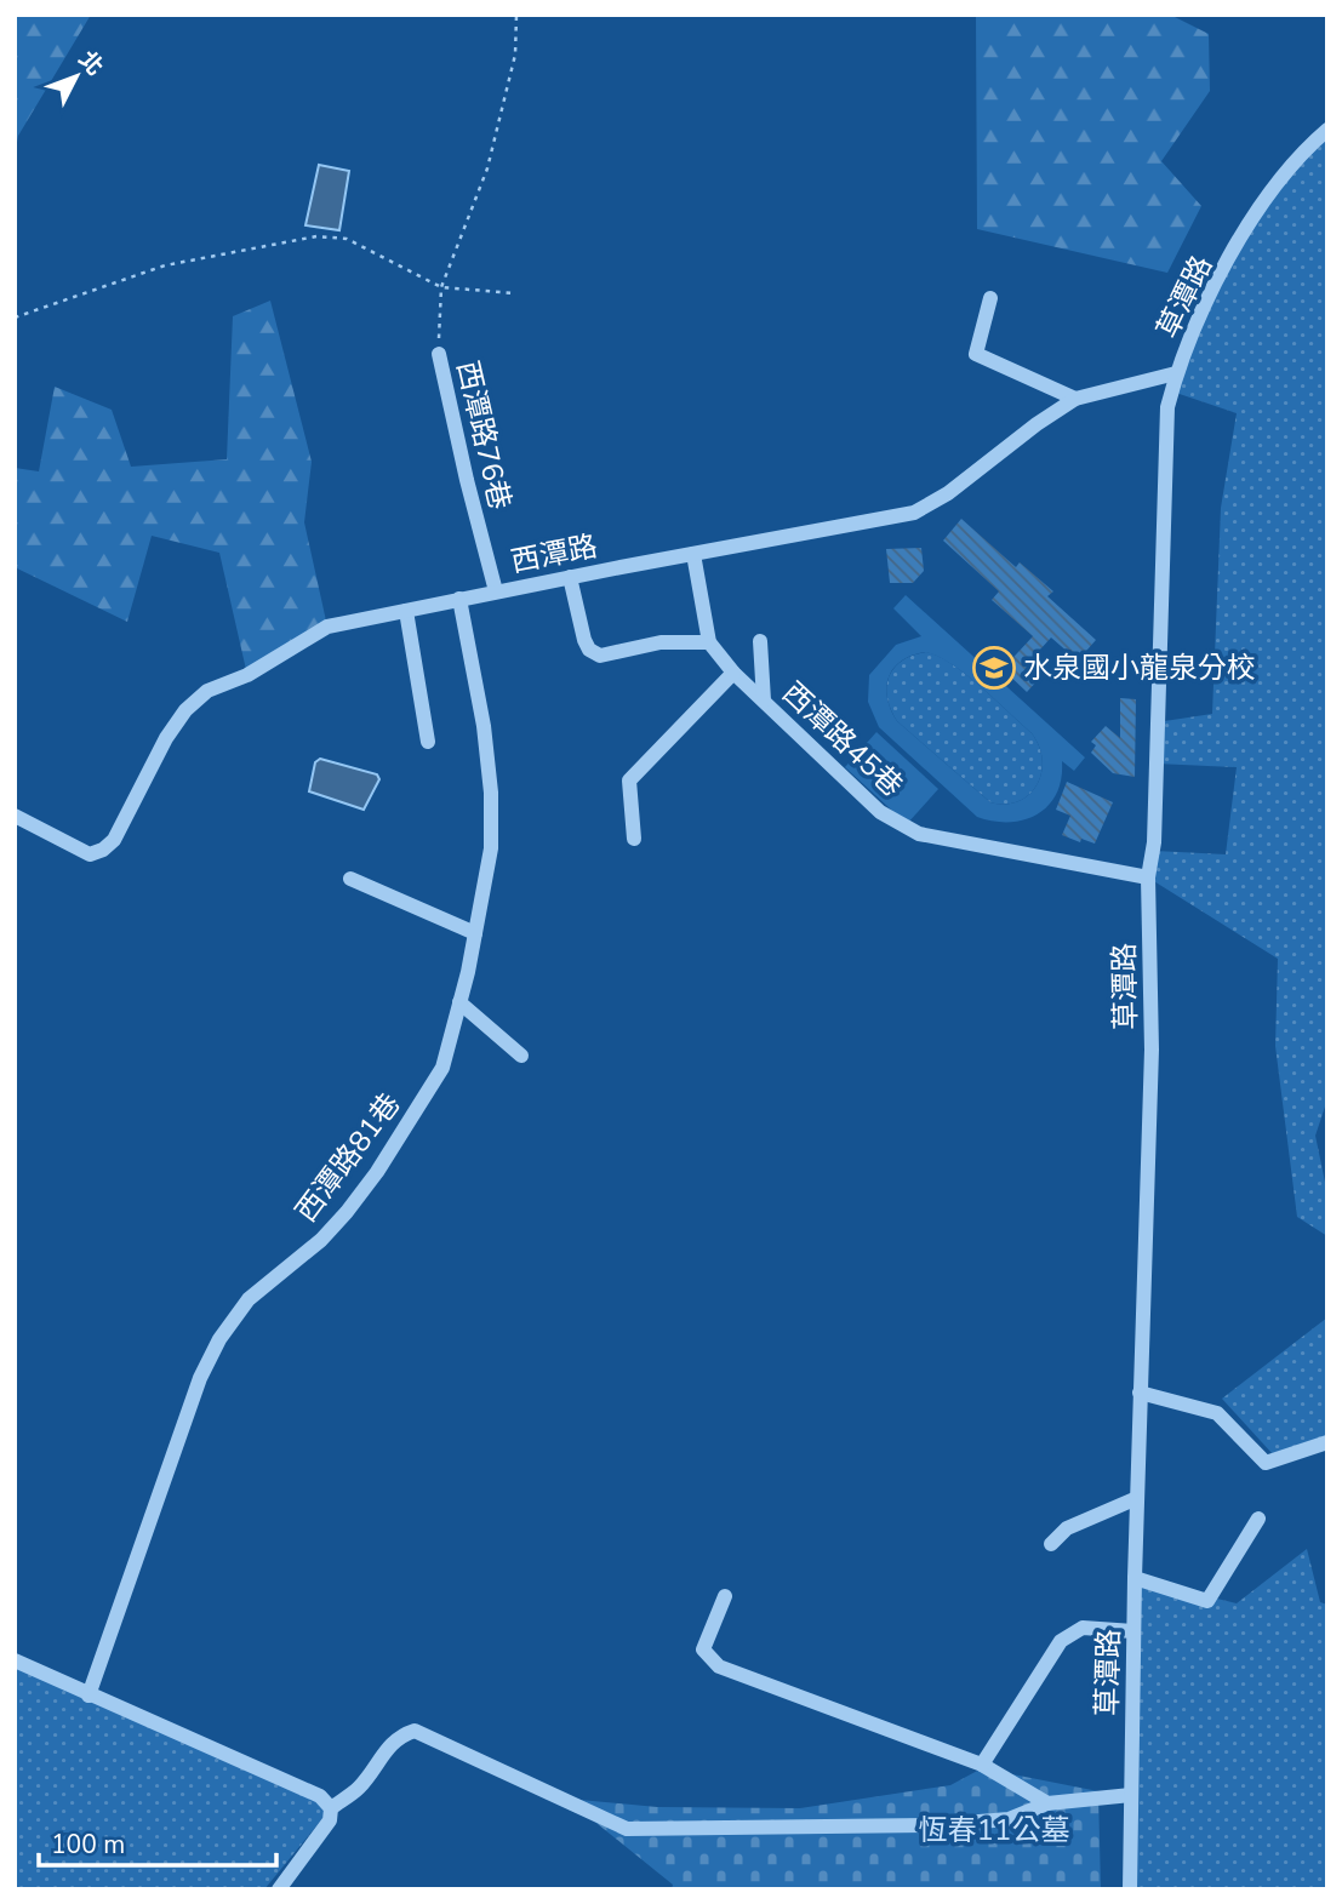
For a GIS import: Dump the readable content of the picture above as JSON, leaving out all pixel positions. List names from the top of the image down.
{
  "streets": {
    "street": [
      "草潭路",
      "西潭路76巷",
      "西潭路",
      "西潭路45巷",
      "西潭路81巷"
    ]
  },
  "crossings": [
    ["草潭路", "西潭路"],
    ["草潭路", "西潭路45巷"],
    ["西潭路76巷", "西潭路"],
    ["西潭路", "西潭路45巷"],
    ["西潭路", "西潭路81巷"]
  ],
  "parks": ["恆春11公墓"],
  "places": {
    "school or university": ["水泉國小龍泉分校"]
  },
  "scale_bar": "100 m",
  "north": "top right"
}
